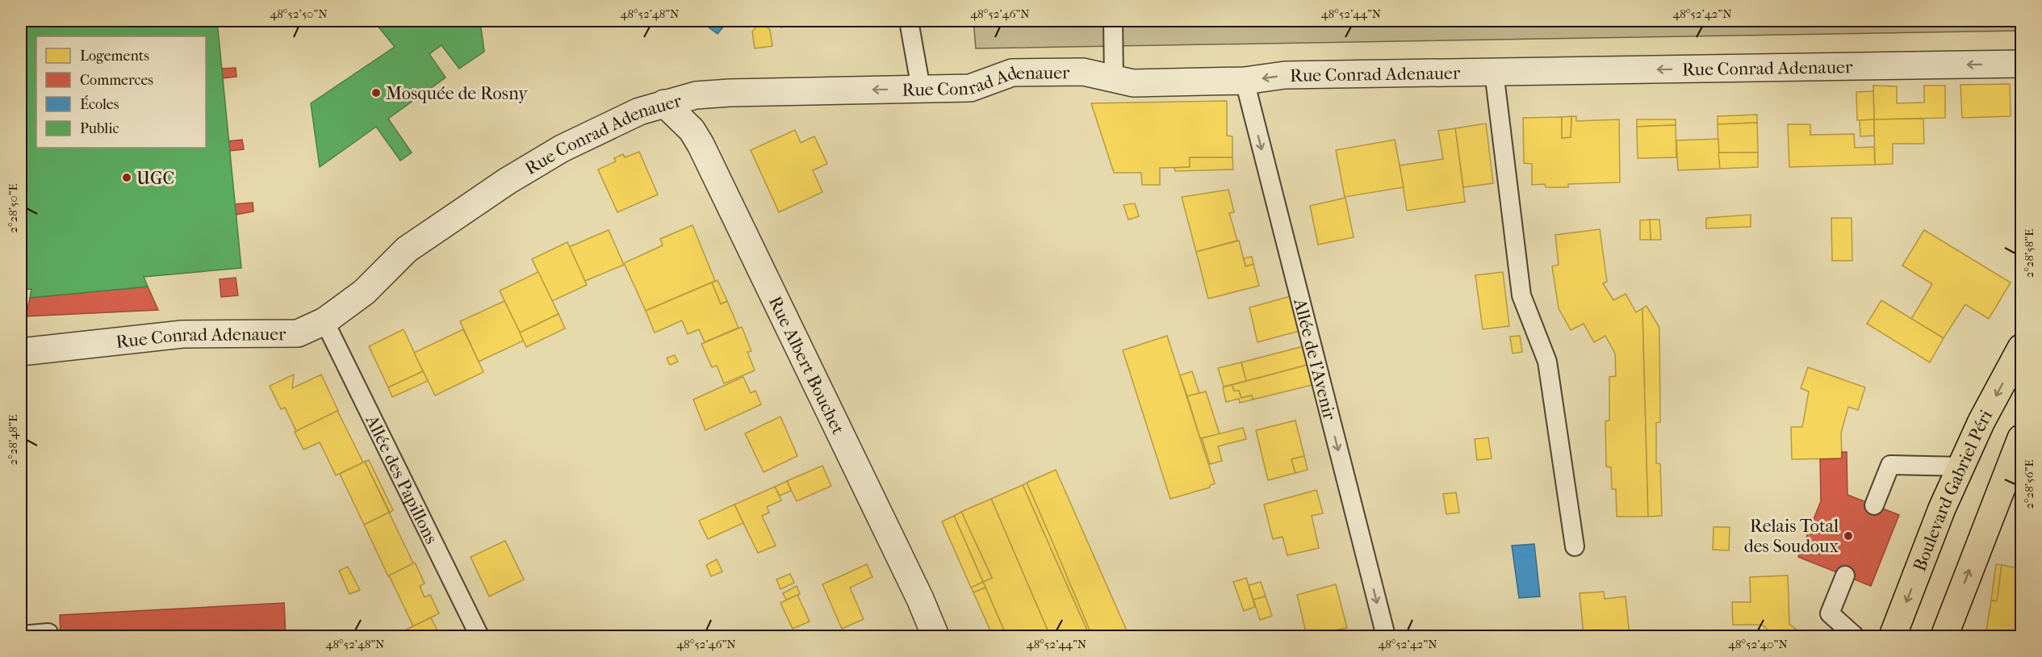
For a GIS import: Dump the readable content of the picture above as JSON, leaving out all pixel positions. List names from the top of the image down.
{
  "streets": {
    "main road": ["Boulevard Gabriel Péri"],
    "street": ["Rue Conrad Adenauer", "Rue Albert Bouchet"],
    "lane": ["Allée de l'Avenir", "Allée des Papillons"]
  },
  "crossings": [
    ["Rue Conrad Adenauer", "Allée de l'Avenir"],
    ["Rue Conrad Adenauer", "Rue Albert Bouchet"],
    ["Rue Conrad Adenauer", "Allée des Papillons"]
  ],
  "one_way": ["Rue Conrad Adenauer", "Allée de l'Avenir"],
  "places": ["Mosquée de Rosny", "UGC", "Relais Total des Soudoux"],
  "legend": [
    "Logements",
    "Commerces",
    "Écoles",
    "Public"
  ],
  "coordinates": [
    "48°52'50\"N",
    "48°52'48\"N",
    "48°52'46\"N",
    "48°52'44\"N",
    "48°52'42\"N",
    "2°28'50\"E",
    "2°28'58\"E",
    "2°28'48\"E",
    "2°28'56\"E",
    "48°52'40\"N"
  ]
}
